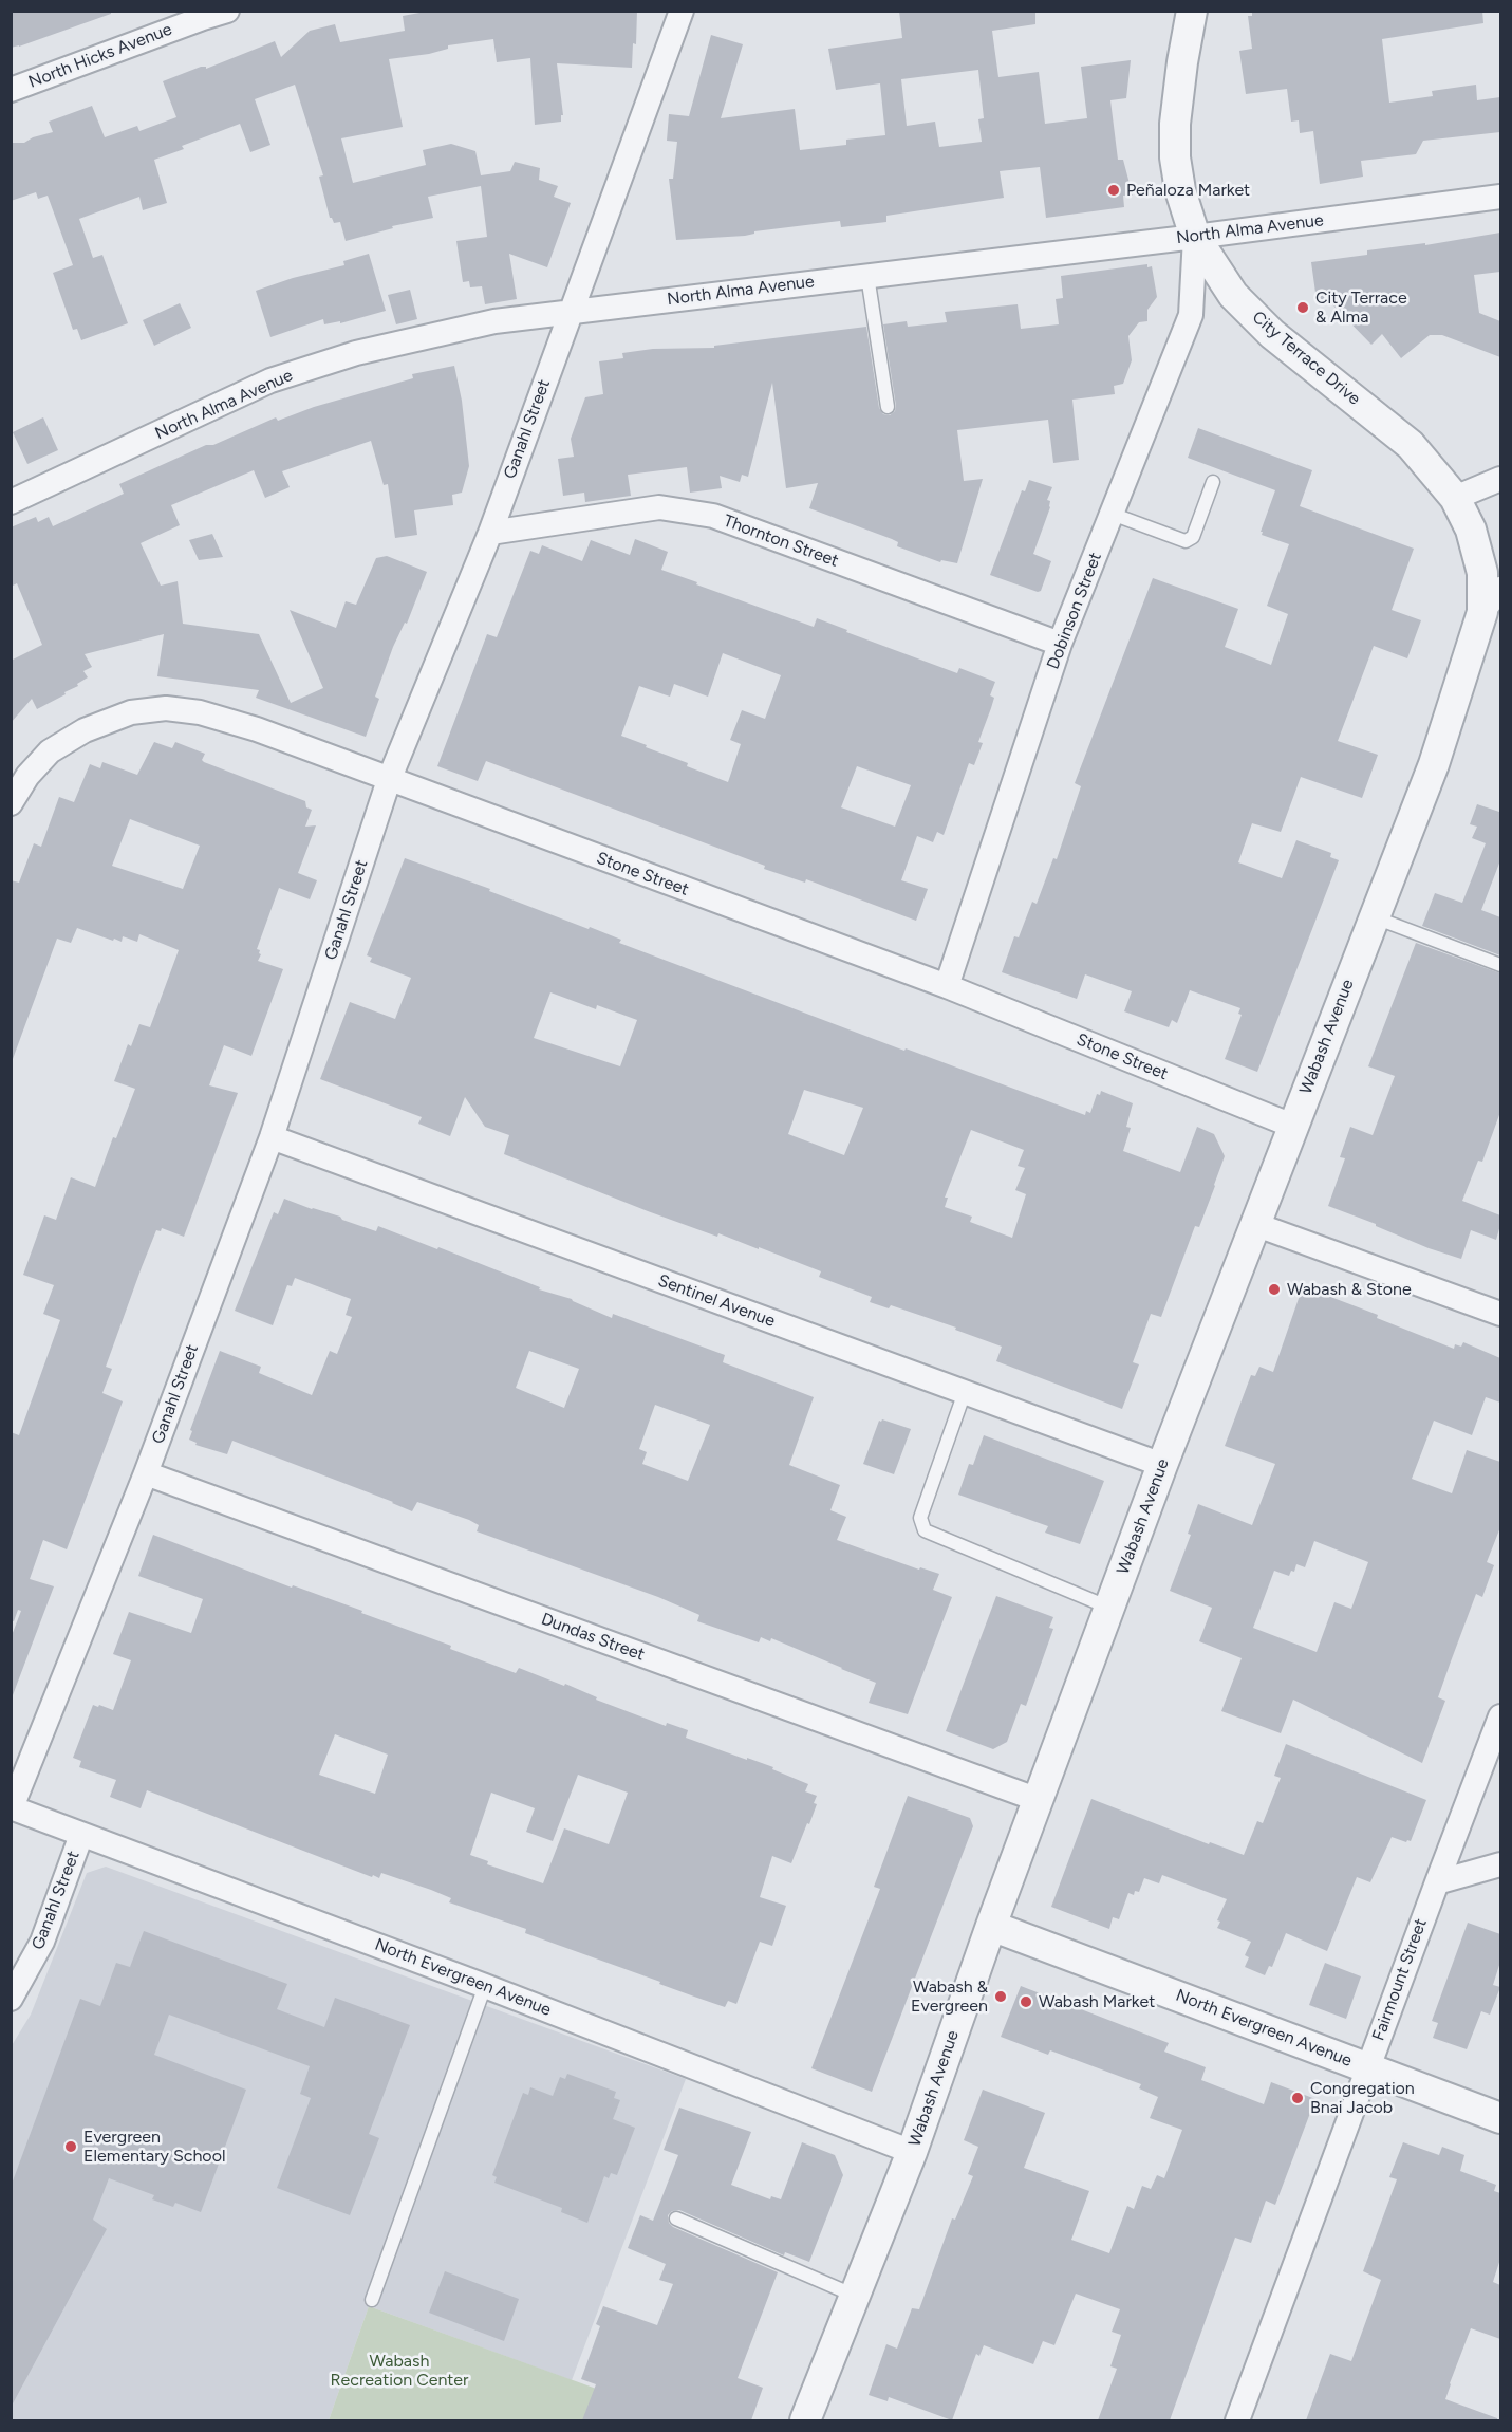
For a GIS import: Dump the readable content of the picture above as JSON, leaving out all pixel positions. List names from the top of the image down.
{
  "streets": {
    "street": [
      "North Hicks Avenue",
      "North Alma Avenue",
      "City Terrace Drive",
      "Ganahl Street",
      "Thornton Street",
      "Dobinson Street",
      "Stone Street",
      "Wabash Avenue",
      "Sentinel Avenue",
      "Dundas Street",
      "North Evergreen Avenue",
      "Fairmount Street"
    ]
  },
  "crossings": [
    ["North Alma Avenue", "City Terrace Drive"],
    ["North Alma Avenue", "Ganahl Street"],
    ["North Alma Avenue", "Dobinson Street"],
    ["City Terrace Drive", "Dobinson Street"],
    ["City Terrace Drive", "Wabash Avenue"],
    ["Ganahl Street", "Thornton Street"],
    ["Ganahl Street", "Stone Street"],
    ["Ganahl Street", "Sentinel Avenue"],
    ["Ganahl Street", "Dundas Street"],
    ["Ganahl Street", "North Evergreen Avenue"],
    ["Thornton Street", "Dobinson Street"],
    ["Dobinson Street", "Stone Street"],
    ["Stone Street", "Wabash Avenue"],
    ["Wabash Avenue", "Sentinel Avenue"],
    ["Wabash Avenue", "Dundas Street"],
    ["Wabash Avenue", "North Evergreen Avenue"],
    ["North Evergreen Avenue", "Fairmount Street"]
  ],
  "parks": ["Wabash Recreation Center"],
  "places": [
    "Peñaloza Market",
    "City Terrace & Alma",
    "Wabash & Stone",
    "Wabash & Evergreen",
    "Wabash Market",
    "Congregation Bnai Jacob",
    "Evergreen Elementary School"
  ]
}
